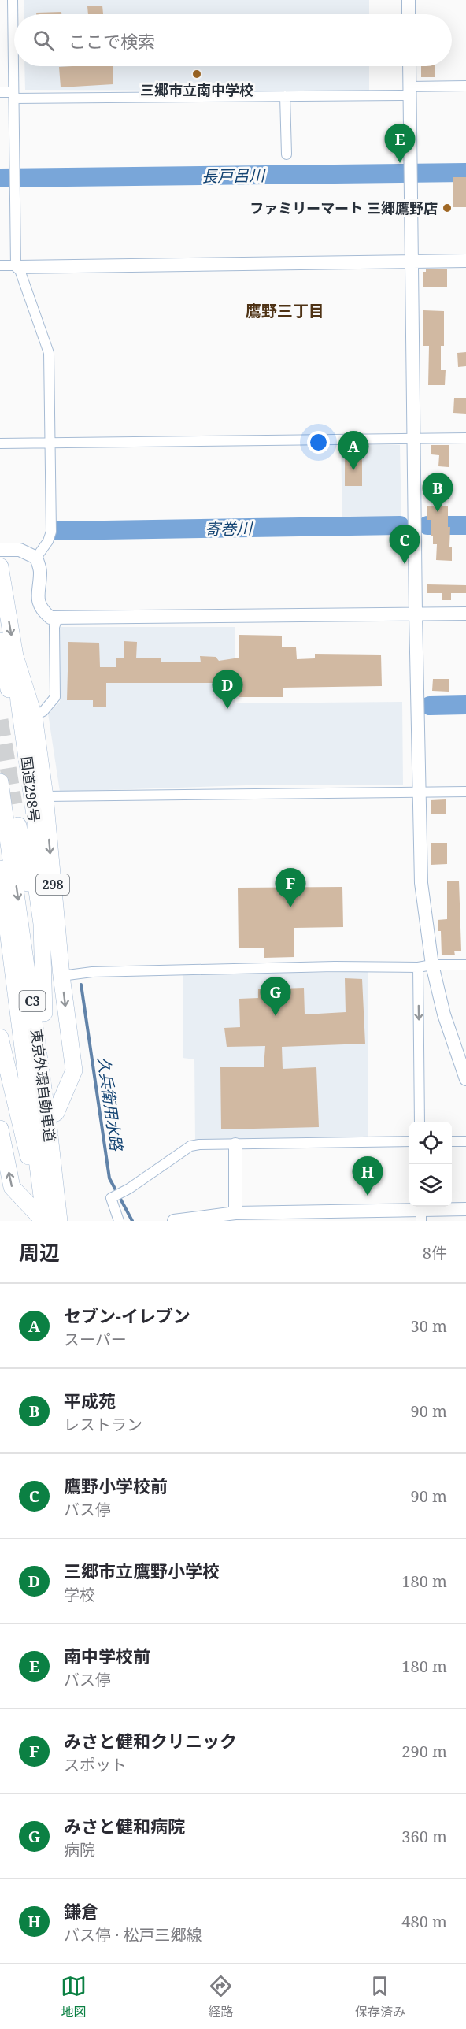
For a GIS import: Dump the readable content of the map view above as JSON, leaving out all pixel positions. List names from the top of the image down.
{
  "streets": {
    "highway": [
      "国道298号",
      "298",
      "C3",
      "東京外環自動車道"
    ]
  },
  "crossings": [
    ["国道298号", "298"]
  ],
  "districts": ["鷹野三丁目"],
  "water": ["長戸呂川", "寄巻川", "久兵衛用水路"],
  "places": ["三郷市立南中学校", "ファミリーマート 三郷鷹野店"],
  "page": {
    "search": "ここで検索",
    "pins": [
      "E",
      "A",
      "B",
      "C",
      "D",
      "F",
      "G",
      "H"
    ],
    "heading": ["周辺", "8件"],
    "list": [
      {
        "mark": "A",
        "name": "セブン-イレブン",
        "note": "スーパー",
        "value": "30 m"
      },
      {
        "mark": "B",
        "name": "平成苑",
        "note": "レストラン",
        "value": "90 m"
      },
      {
        "mark": "C",
        "name": "鷹野小学校前",
        "note": "バス停",
        "value": "90 m"
      },
      {
        "mark": "D",
        "name": "三郷市立鷹野小学校",
        "note": "学校",
        "value": "180 m"
      },
      {
        "mark": "E",
        "name": "南中学校前",
        "note": "バス停",
        "value": "180 m"
      },
      {
        "mark": "F",
        "name": "みさと健和クリニック",
        "note": "スポット",
        "value": "290 m"
      },
      {
        "mark": "G",
        "name": "みさと健和病院",
        "note": "病院",
        "value": "360 m"
      },
      {
        "mark": "H",
        "name": "鎌倉",
        "note": "バス停 · 松戸三郷線",
        "value": "480 m"
      }
    ],
    "nav": ["地図", "経路", "保存済み"]
  }
}
